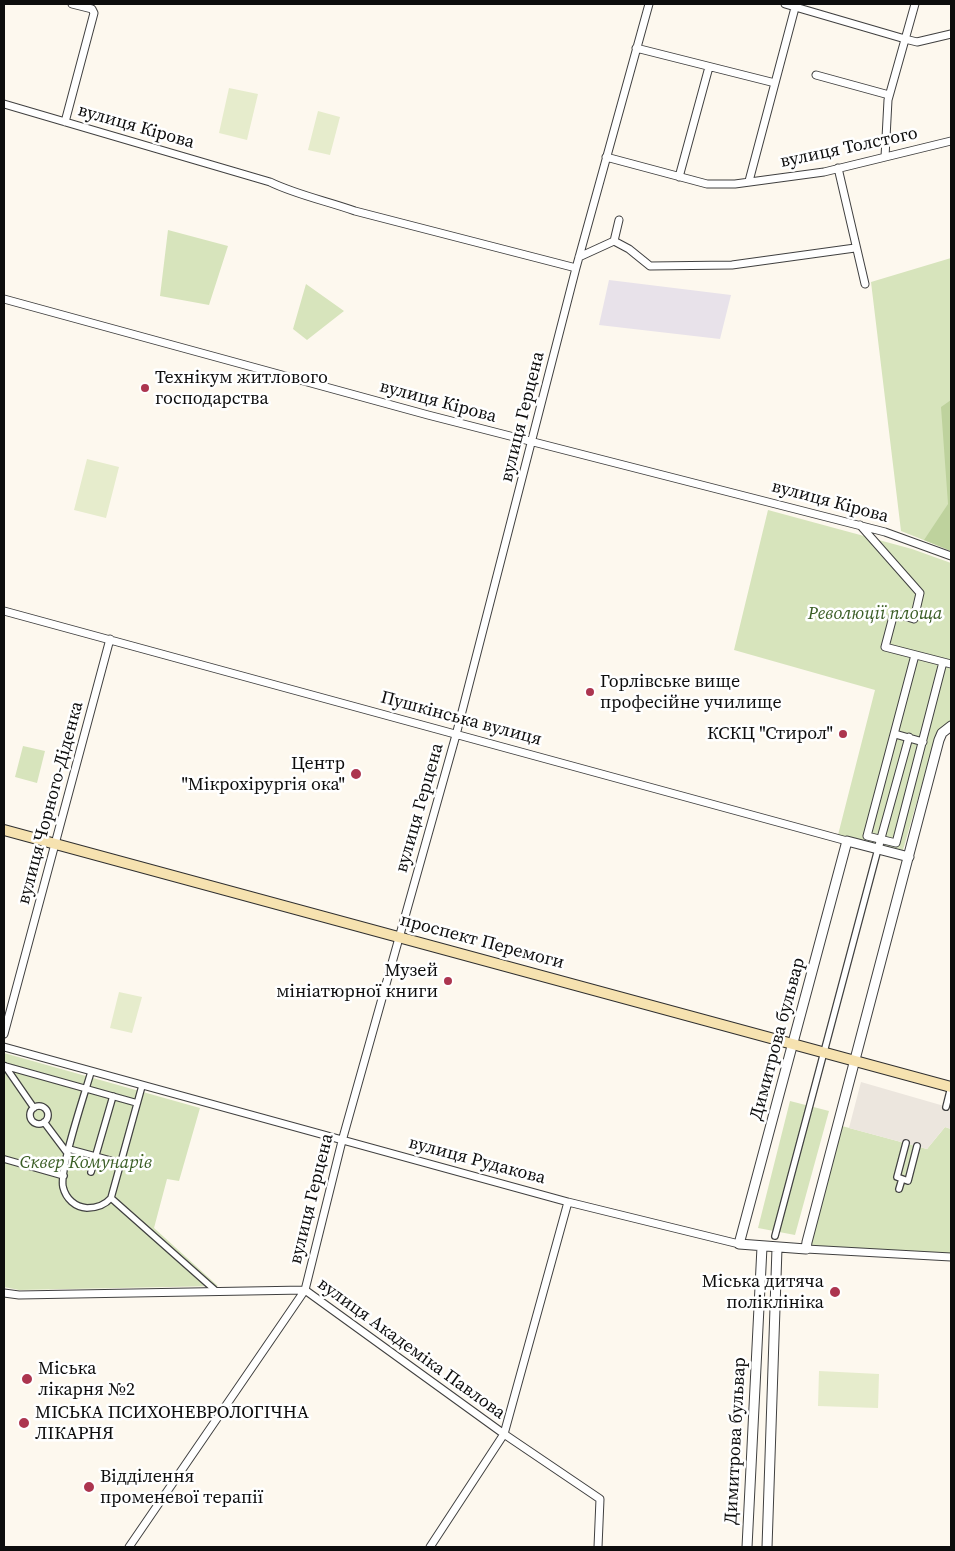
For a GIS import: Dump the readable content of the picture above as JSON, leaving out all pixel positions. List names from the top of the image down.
{
  "streets": {
    "main road": ["проспект Перемоги"],
    "street": [
      "вулиця Кірова",
      "вулиця Толстого",
      "вулиця Герцена",
      "Пушкінська вулиця",
      "вулиця Чорного-Діденка",
      "Димитрова бульвар",
      "вулиця Рудакова",
      "вулиця Академіка Павлова"
    ]
  },
  "crossings": [
    ["вулиця Кірова", "вулиця Герцена"],
    ["вулиця Толстого", "вулиця Герцена"],
    ["вулиця Герцена", "Пушкінська вулиця"],
    ["вулиця Герцена", "проспект Перемоги"],
    ["вулиця Герцена", "вулиця Рудакова"],
    ["вулиця Герцена", "вулиця Академіка Павлова"],
    ["Пушкінська вулиця", "вулиця Чорного-Діденка"],
    ["Пушкінська вулиця", "Димитрова бульвар"],
    ["вулиця Чорного-Діденка", "проспект Перемоги"],
    ["проспект Перемоги", "Димитрова бульвар"],
    ["Димитрова бульвар", "вулиця Рудакова"]
  ],
  "parks": ["Революції площа", "Сквер Комунарів"],
  "places": [
    "Технікум житлового господарства",
    "Горлівське вище професійне училище",
    "КСКЦ \"Стирол\"",
    "Центр \"Мікрохірургія ока\"",
    "Музей мініатюрної книги",
    "Міська дитяча поліклініка",
    "Міська лікарня №2",
    "МІСЬКА ПСИХОНЕВРОЛОГІЧНА ЛІКАРНЯ",
    "Відділення променевої терапії"
  ]
}
